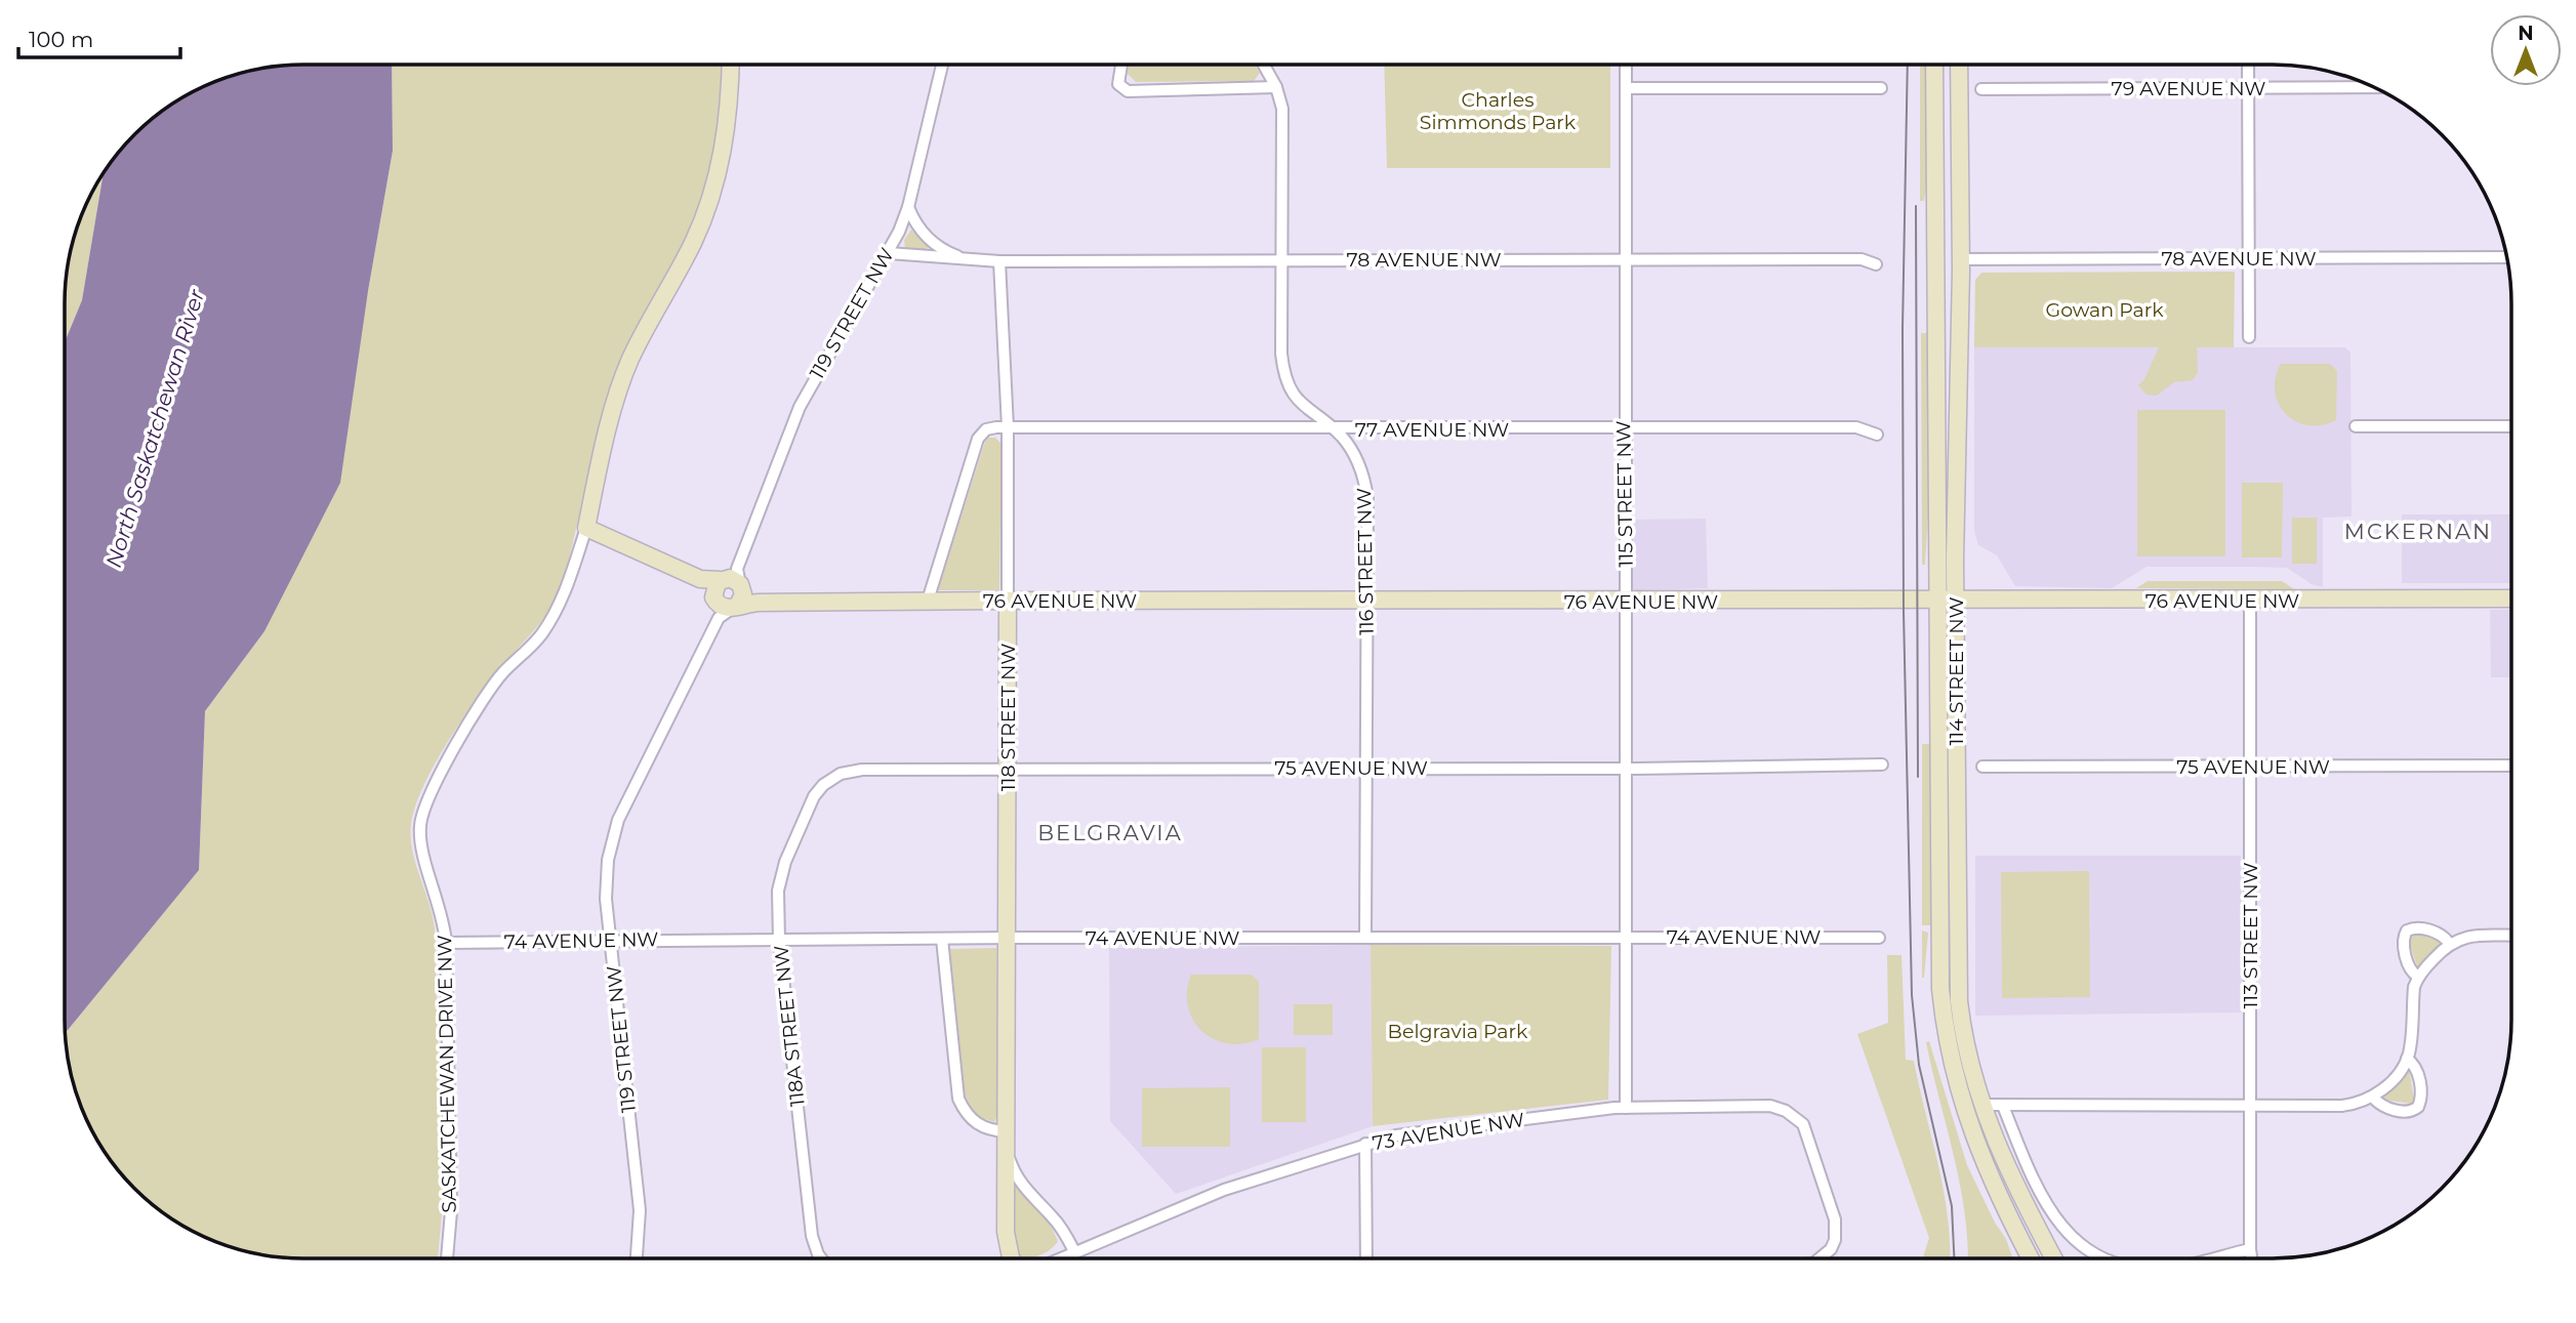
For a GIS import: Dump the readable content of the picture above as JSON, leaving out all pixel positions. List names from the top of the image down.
{
  "streets": {
    "street": [
      "79 AVENUE NW",
      "78 AVENUE NW",
      "119 STREET NW",
      "77 AVENUE NW",
      "115 STREET NW",
      "116 STREET NW",
      "76 AVENUE NW",
      "114 STREET NW",
      "118 STREET NW",
      "75 AVENUE NW",
      "113 STREET NW",
      "74 AVENUE NW",
      "118A STREET NW",
      "SASKATCHEWAN DRIVE NW",
      "73 AVENUE NW"
    ]
  },
  "crossings": [
    ["78 AVENUE NW", "119 STREET NW"],
    ["78 AVENUE NW", "115 STREET NW"],
    ["78 AVENUE NW", "116 STREET NW"],
    ["78 AVENUE NW", "114 STREET NW"],
    ["78 AVENUE NW", "118 STREET NW"],
    ["119 STREET NW", "76 AVENUE NW"],
    ["119 STREET NW", "74 AVENUE NW"],
    ["77 AVENUE NW", "115 STREET NW"],
    ["77 AVENUE NW", "116 STREET NW"],
    ["77 AVENUE NW", "76 AVENUE NW"],
    ["77 AVENUE NW", "118 STREET NW"],
    ["115 STREET NW", "76 AVENUE NW"],
    ["115 STREET NW", "75 AVENUE NW"],
    ["115 STREET NW", "74 AVENUE NW"],
    ["115 STREET NW", "73 AVENUE NW"],
    ["116 STREET NW", "76 AVENUE NW"],
    ["116 STREET NW", "75 AVENUE NW"],
    ["116 STREET NW", "74 AVENUE NW"],
    ["76 AVENUE NW", "114 STREET NW"],
    ["76 AVENUE NW", "118 STREET NW"],
    ["76 AVENUE NW", "113 STREET NW"],
    ["76 AVENUE NW", "SASKATCHEWAN DRIVE NW"],
    ["118 STREET NW", "75 AVENUE NW"],
    ["118 STREET NW", "74 AVENUE NW"],
    ["118 STREET NW", "73 AVENUE NW"],
    ["75 AVENUE NW", "113 STREET NW"],
    ["75 AVENUE NW", "118A STREET NW"],
    ["74 AVENUE NW", "118A STREET NW"],
    ["74 AVENUE NW", "SASKATCHEWAN DRIVE NW"]
  ],
  "districts": ["MCKERNAN", "BELGRAVIA"],
  "water": ["North Saskatchewan River"],
  "parks": ["Charles Simmonds Park", "Gowan Park", "Belgravia Park"],
  "scale_bar": "100 m",
  "north": "top"
}
